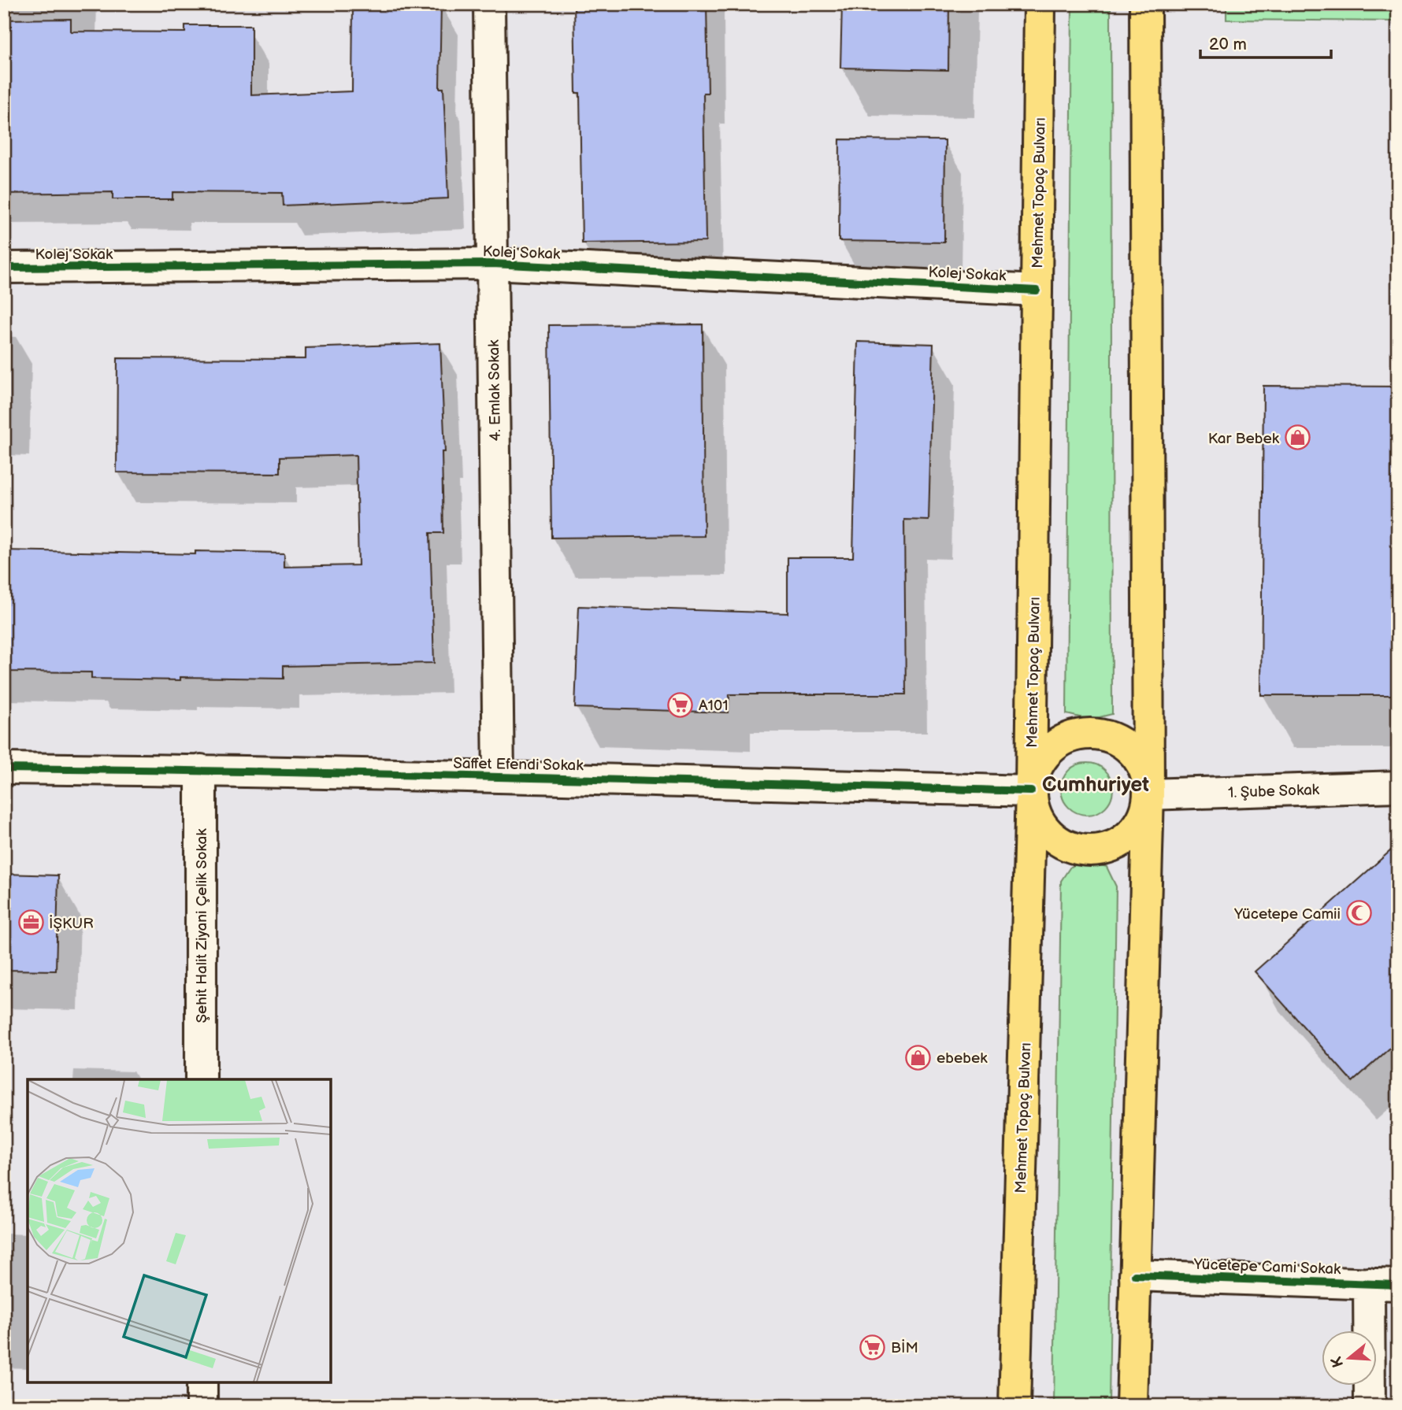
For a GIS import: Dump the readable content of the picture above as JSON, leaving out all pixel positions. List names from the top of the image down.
{
  "streets": {
    "main road": ["Mehmet Topaç Bulvarı"],
    "street": [
      "Kolej Sokak",
      "4. Emlak Sokak",
      "Saffet Efendi Sokak",
      "1. Şube Sokak",
      "Şehit Halit Ziyani Çelik Sokak",
      "Yücetepe Cami Sokak"
    ]
  },
  "crossings": [
    ["Mehmet Topaç Bulvarı", "Kolej Sokak"],
    ["Mehmet Topaç Bulvarı", "Saffet Efendi Sokak"],
    ["Mehmet Topaç Bulvarı", "1. Şube Sokak"],
    ["Kolej Sokak", "4. Emlak Sokak"],
    ["4. Emlak Sokak", "Saffet Efendi Sokak"],
    ["Saffet Efendi Sokak", "1. Şube Sokak"],
    ["Saffet Efendi Sokak", "Şehit Halit Ziyani Çelik Sokak"]
  ],
  "districts": ["Cumhuriyet"],
  "places": {
    "shop": ["Kar Bebek", "ebebek"],
    "supermarket": ["A101", "BİM"],
    "mosque": ["Yücetepe Camii"],
    "office": ["İŞKUR"]
  },
  "scale_bar": "20 m",
  "north": "left"
}
